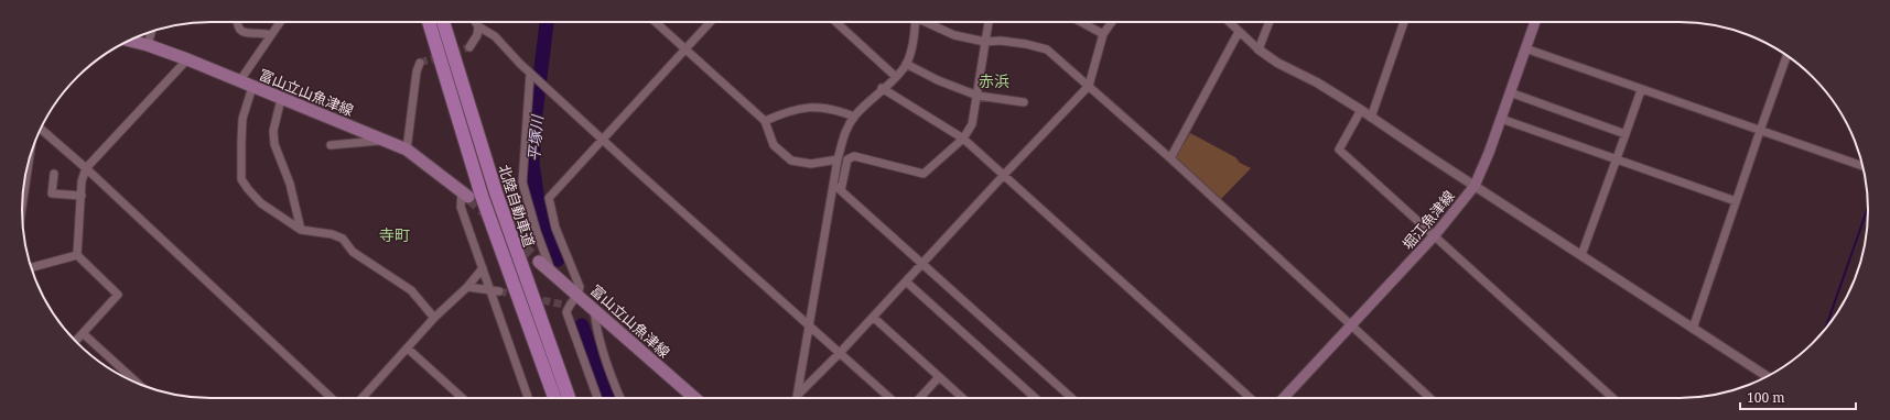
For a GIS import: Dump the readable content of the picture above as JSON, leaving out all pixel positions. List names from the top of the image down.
{
  "streets": {
    "highway": ["北陸自動車道"],
    "main road": ["富山立山魚津線", "堀江魚津線"]
  },
  "districts": ["赤浜", "寺町"],
  "water": ["平塚川"],
  "scale_bar": "100 m"
}
